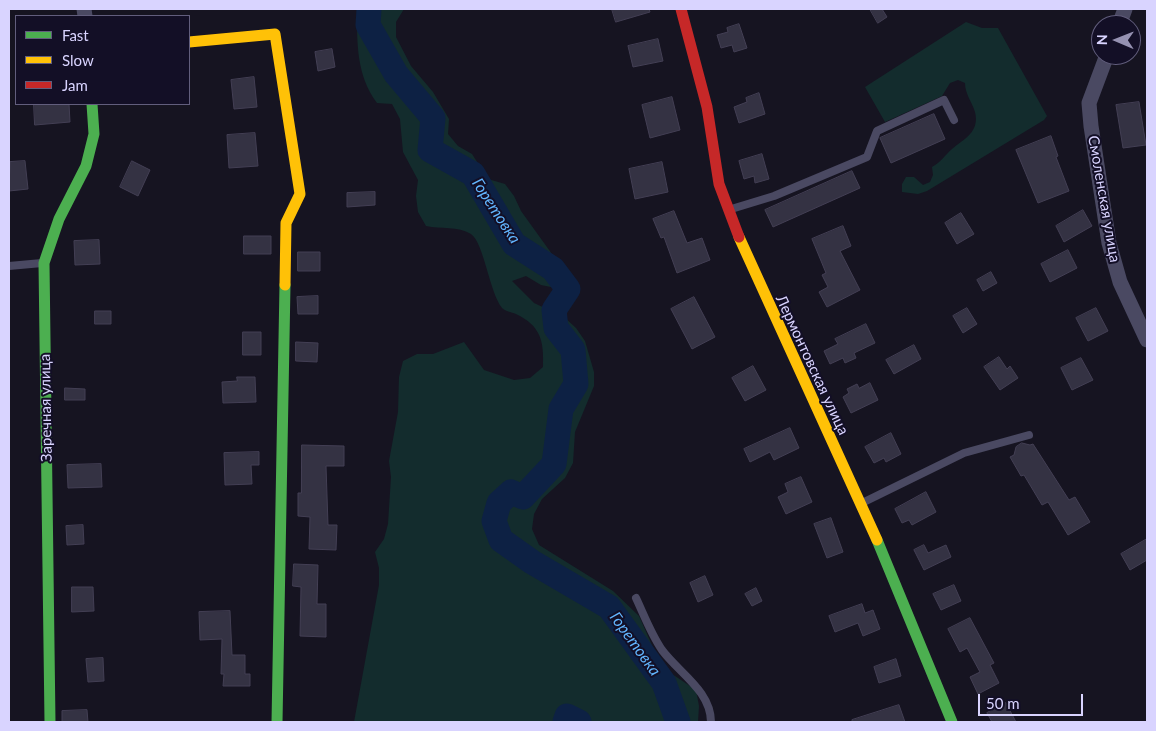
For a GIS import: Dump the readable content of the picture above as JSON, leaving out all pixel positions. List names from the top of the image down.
{
  "streets": {
    "street": ["Смоленская улица", "Лермонтовская улица", "Заречная улица"]
  },
  "water": ["Горетовка"],
  "legend": ["Fast", "Slow", "Jam"],
  "scale_bar": "50 m",
  "north": "left"
}
